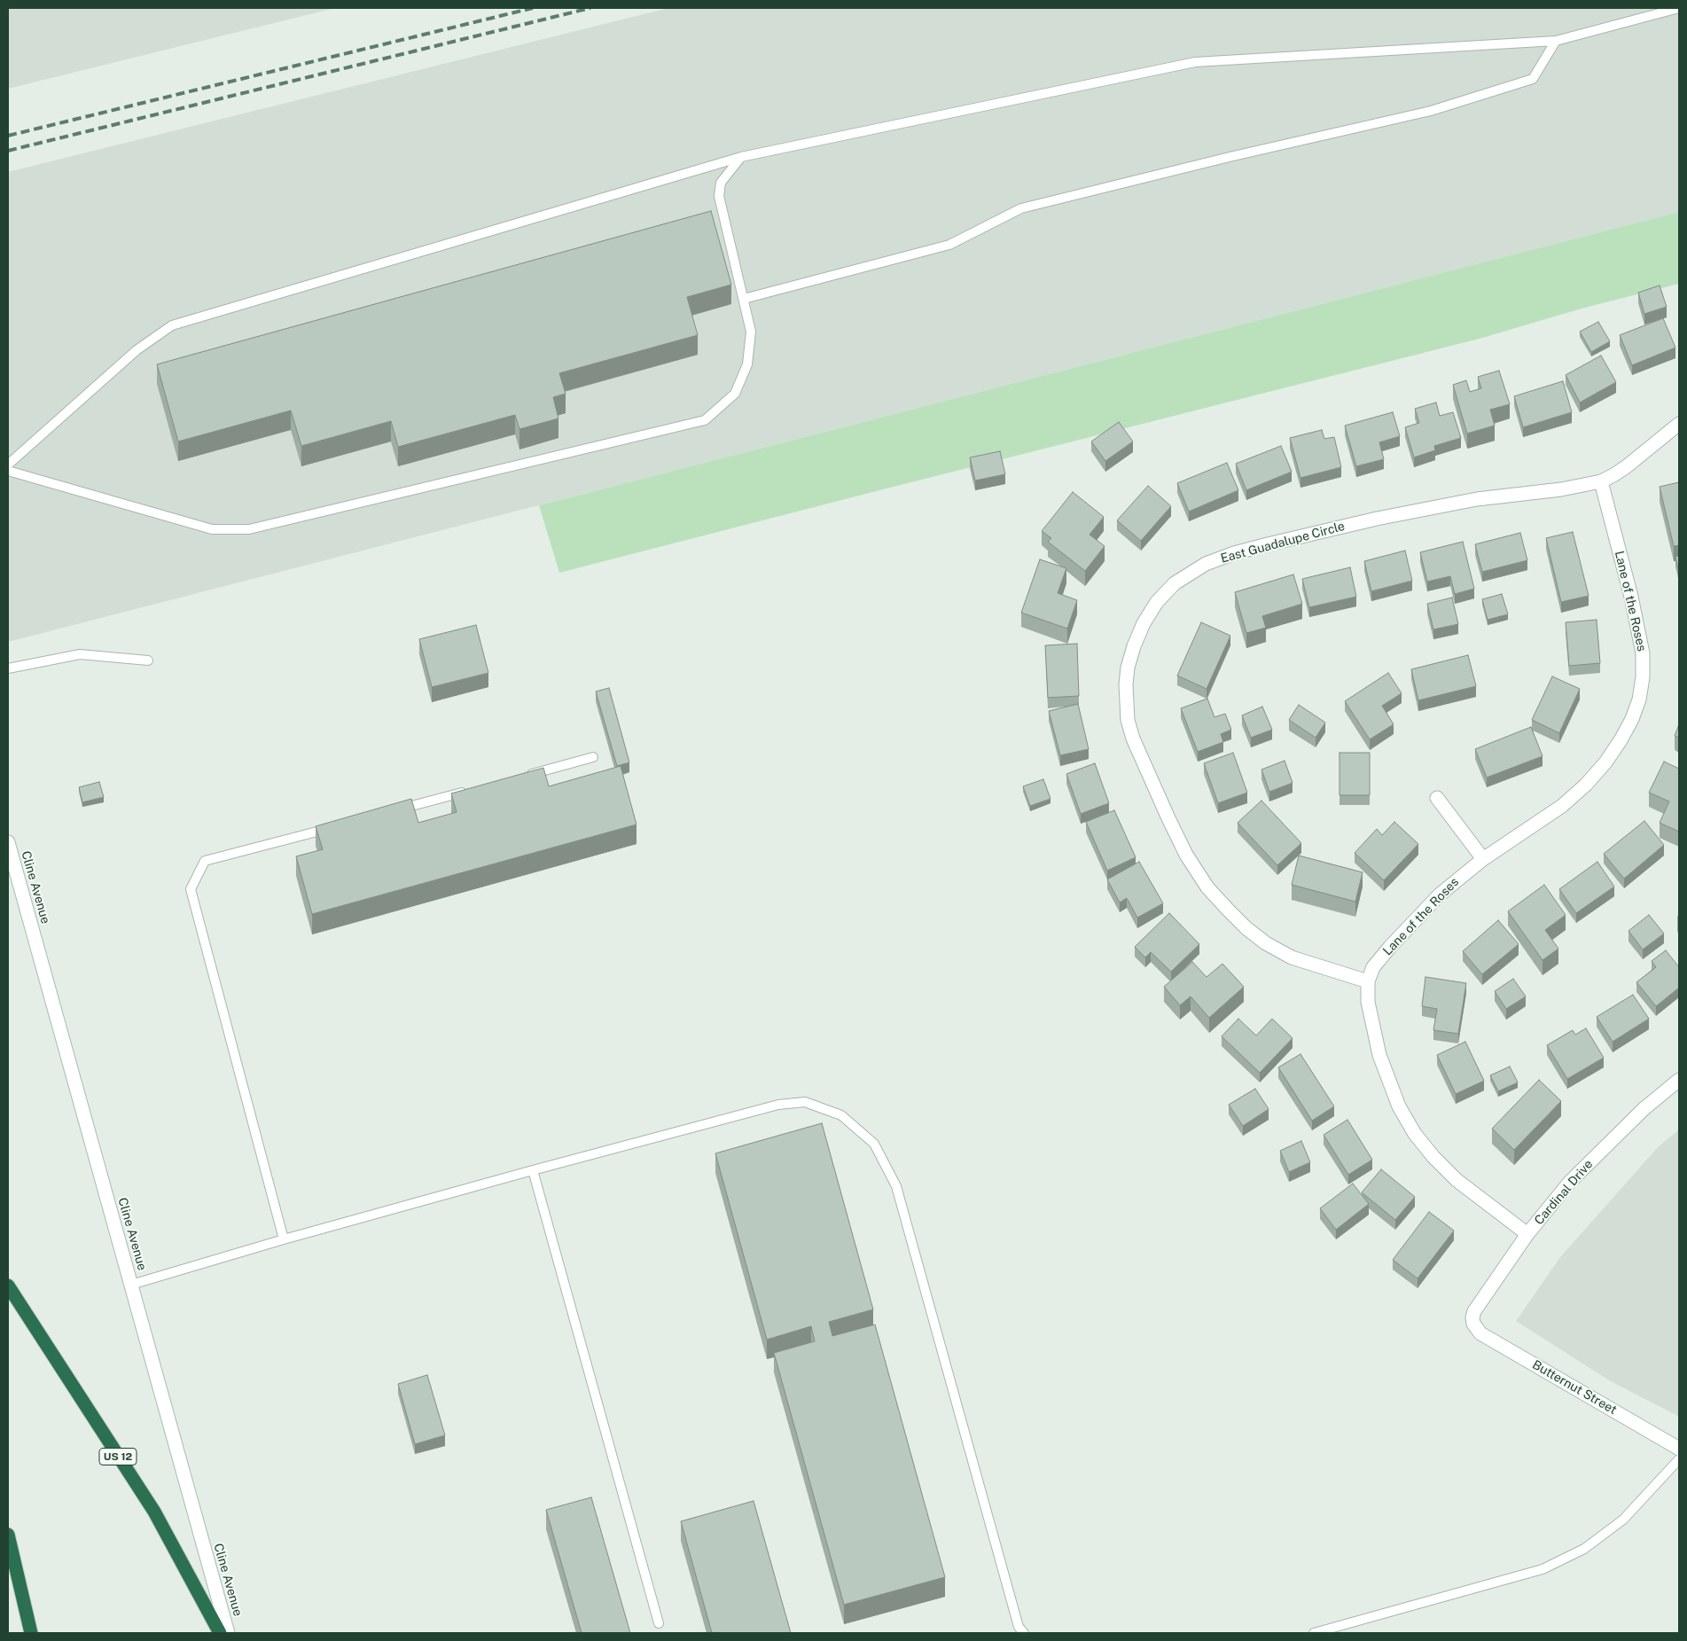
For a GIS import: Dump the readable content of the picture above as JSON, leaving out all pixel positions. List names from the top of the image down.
{
  "streets": {
    "highway": ["US 12"],
    "street": [
      "East Guadalupe Circle",
      "Lane of the Roses",
      "Cline Avenue",
      "Cardinal Drive",
      "Butternut Street"
    ]
  },
  "crossings": [
    ["East Guadalupe Circle", "Lane of the Roses"],
    ["Cardinal Drive", "Butternut Street"]
  ]
}
